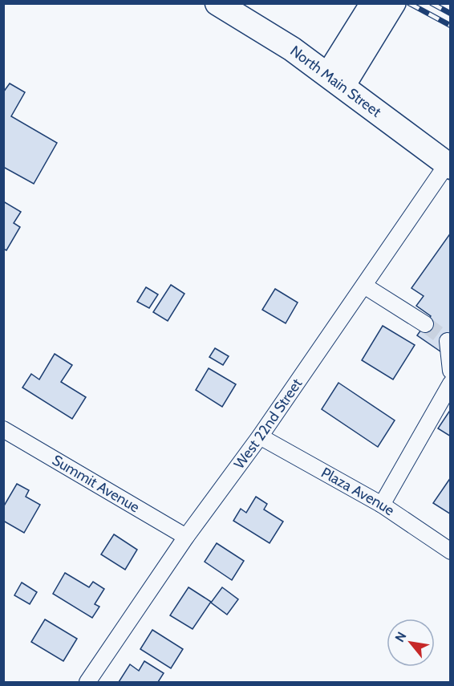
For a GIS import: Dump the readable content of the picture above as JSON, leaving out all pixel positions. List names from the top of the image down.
{
  "streets": {
    "main road": ["North Main Street"],
    "street": ["West 22nd Street", "Summit Avenue", "Plaza Avenue"]
  },
  "crossings": [
    ["North Main Street", "West 22nd Street"],
    ["West 22nd Street", "Summit Avenue"],
    ["West 22nd Street", "Plaza Avenue"]
  ],
  "north": "top left"
}
